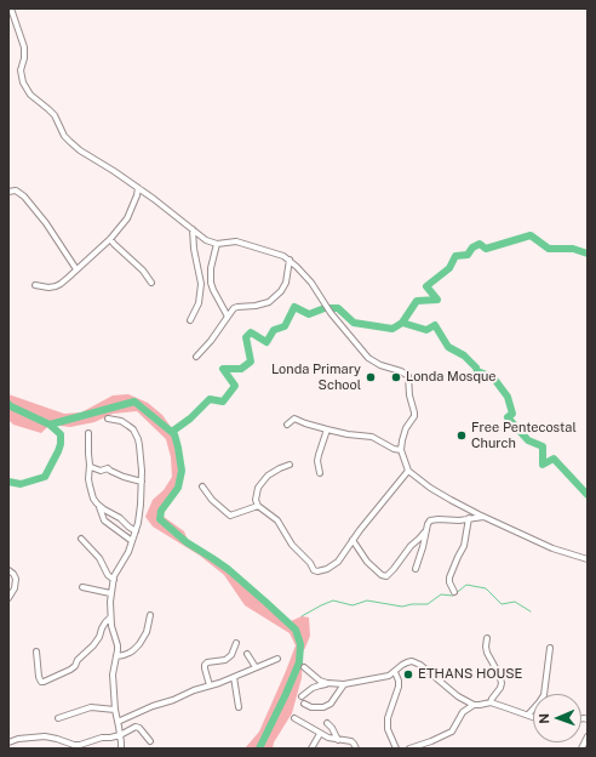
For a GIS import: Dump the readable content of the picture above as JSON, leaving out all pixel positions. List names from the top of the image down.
{
  "places": [
    "Londa Primary School",
    "Londa Mosque",
    "Free Pentecostal Church",
    "ETHANS HOUSE"
  ],
  "north": "left"
}
